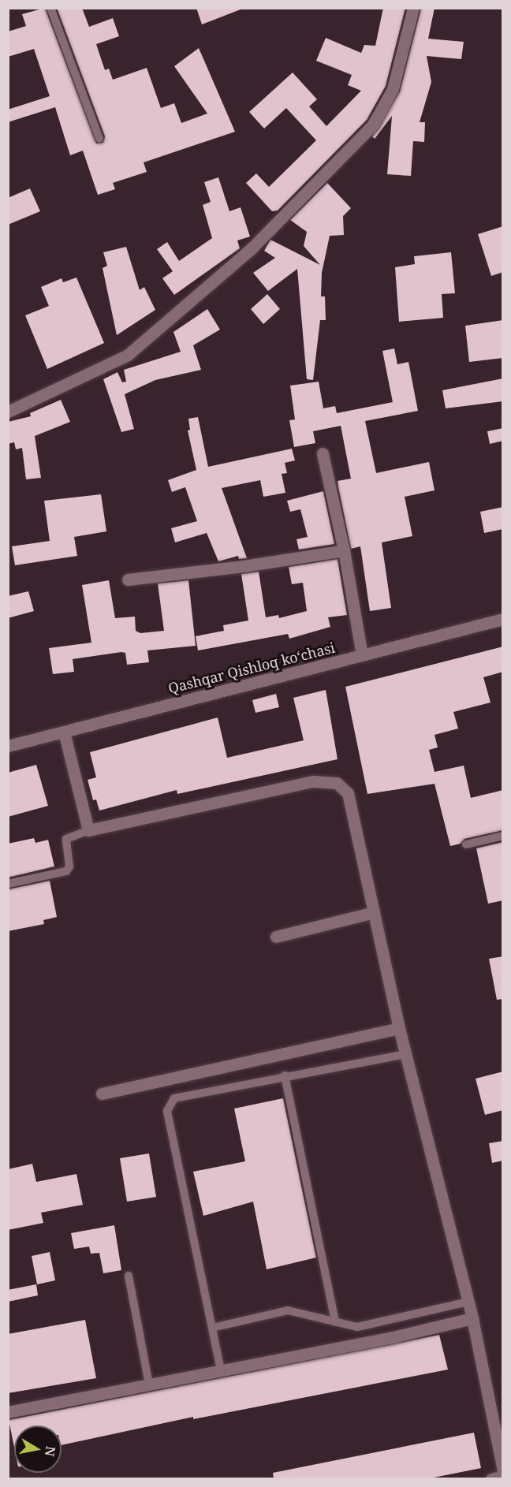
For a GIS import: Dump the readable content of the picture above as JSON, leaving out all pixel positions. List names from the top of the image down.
{
  "streets": {
    "street": ["Qashqar Qishloq koʻchasi"]
  },
  "north": "right"
}
